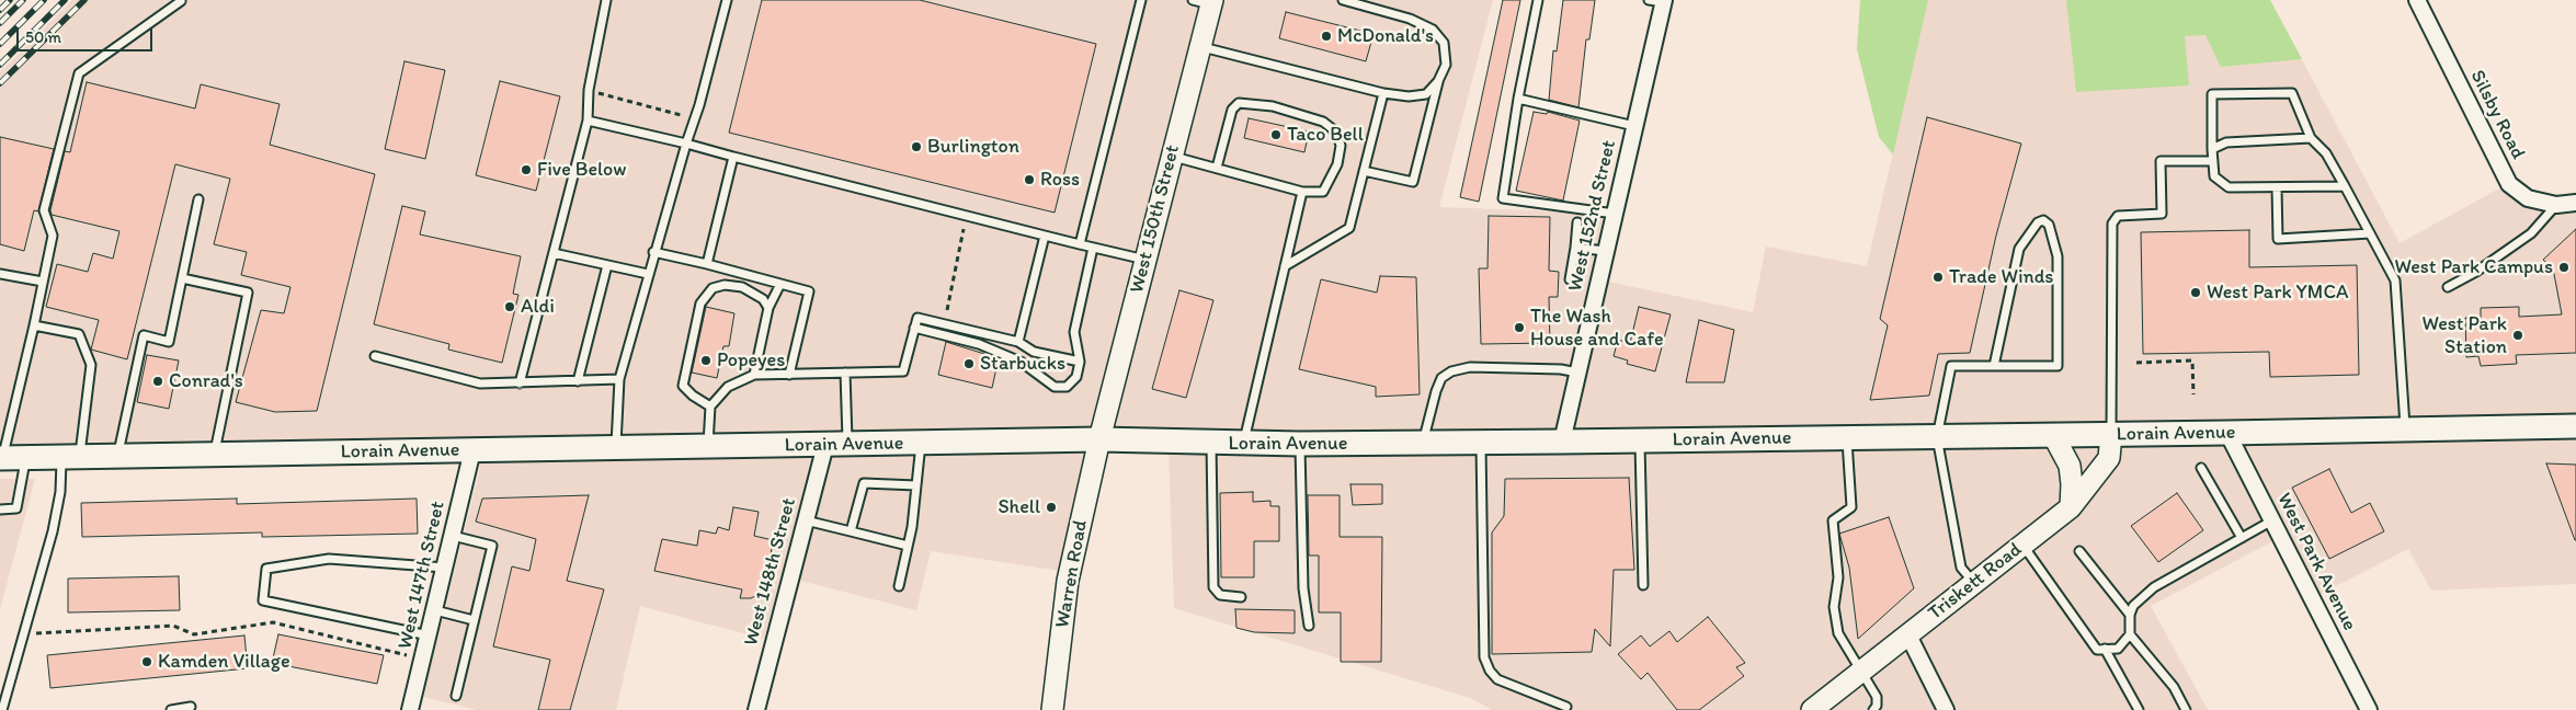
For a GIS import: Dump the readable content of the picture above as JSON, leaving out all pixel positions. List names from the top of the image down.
{
  "streets": {
    "main road": [
      "West 150th Street",
      "Lorain Avenue",
      "Warren Road",
      "Triskett Road"
    ],
    "street": [
      "Silsby Road",
      "West 152nd Street",
      "West Park Avenue",
      "West 148th Street",
      "West 147th Street"
    ]
  },
  "crossings": [
    ["West 152nd Street", "Lorain Avenue"],
    ["West 150th Street", "Lorain Avenue"],
    ["West 150th Street", "Warren Road"],
    ["Lorain Avenue", "West Park Avenue"],
    ["Lorain Avenue", "West 148th Street"],
    ["Lorain Avenue", "Warren Road"],
    ["Lorain Avenue", "West 147th Street"],
    ["Lorain Avenue", "Triskett Road"]
  ],
  "places": [
    "McDonald's",
    "Taco Bell",
    "Burlington",
    "Five Below",
    "Ross",
    "West Park Campus",
    "Trade Winds",
    "West Park YMCA",
    "Aldi",
    "The Wash House and Cafe",
    "West Park Station",
    "Popeyes",
    "Starbucks",
    "Conrad's",
    "Shell",
    "Kamden Village"
  ],
  "scale_bar": "50 m"
}
